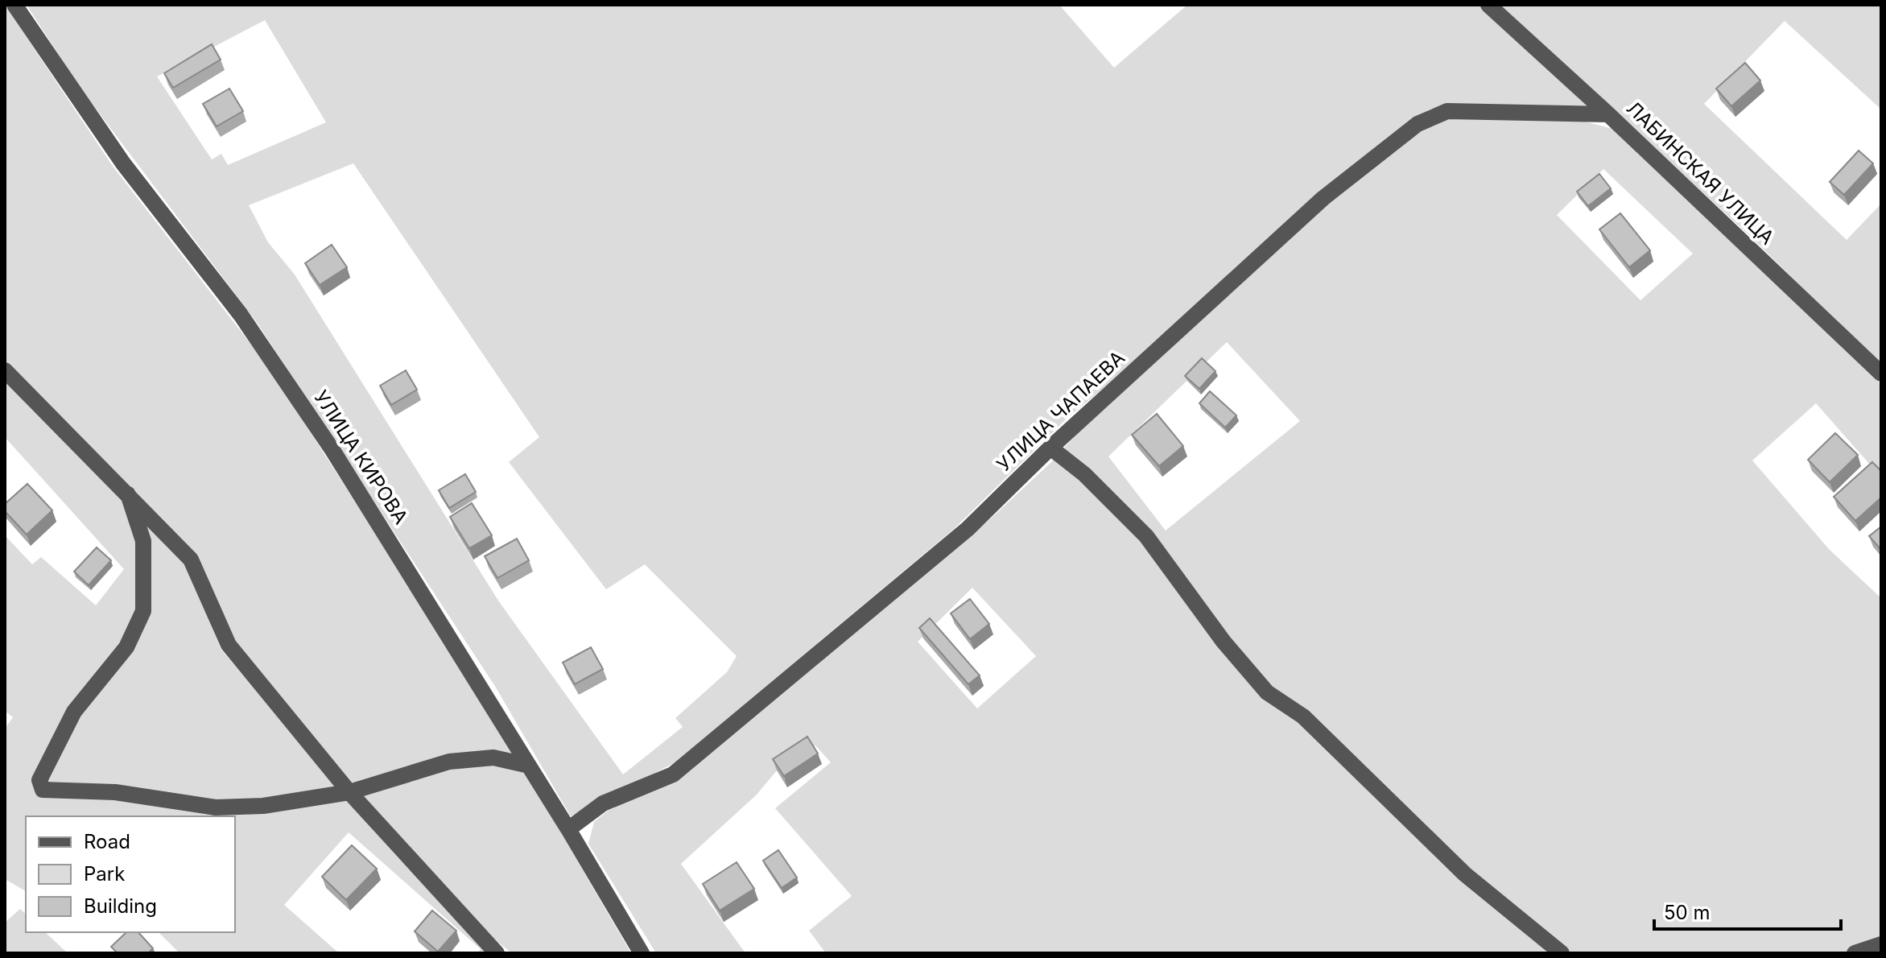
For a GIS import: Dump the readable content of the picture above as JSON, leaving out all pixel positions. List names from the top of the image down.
{
  "streets": {
    "street": ["ЛАБИНСКАЯ УЛИЦА", "УЛИЦА ЧАПАЕВА", "УЛИЦА КИРОВА"]
  },
  "crossings": [
    ["ЛАБИНСКАЯ УЛИЦА", "УЛИЦА ЧАПАЕВА"],
    ["УЛИЦА ЧАПАЕВА", "УЛИЦА КИРОВА"]
  ],
  "legend": ["Road", "Park", "Building"],
  "scale_bar": "50 m"
}
